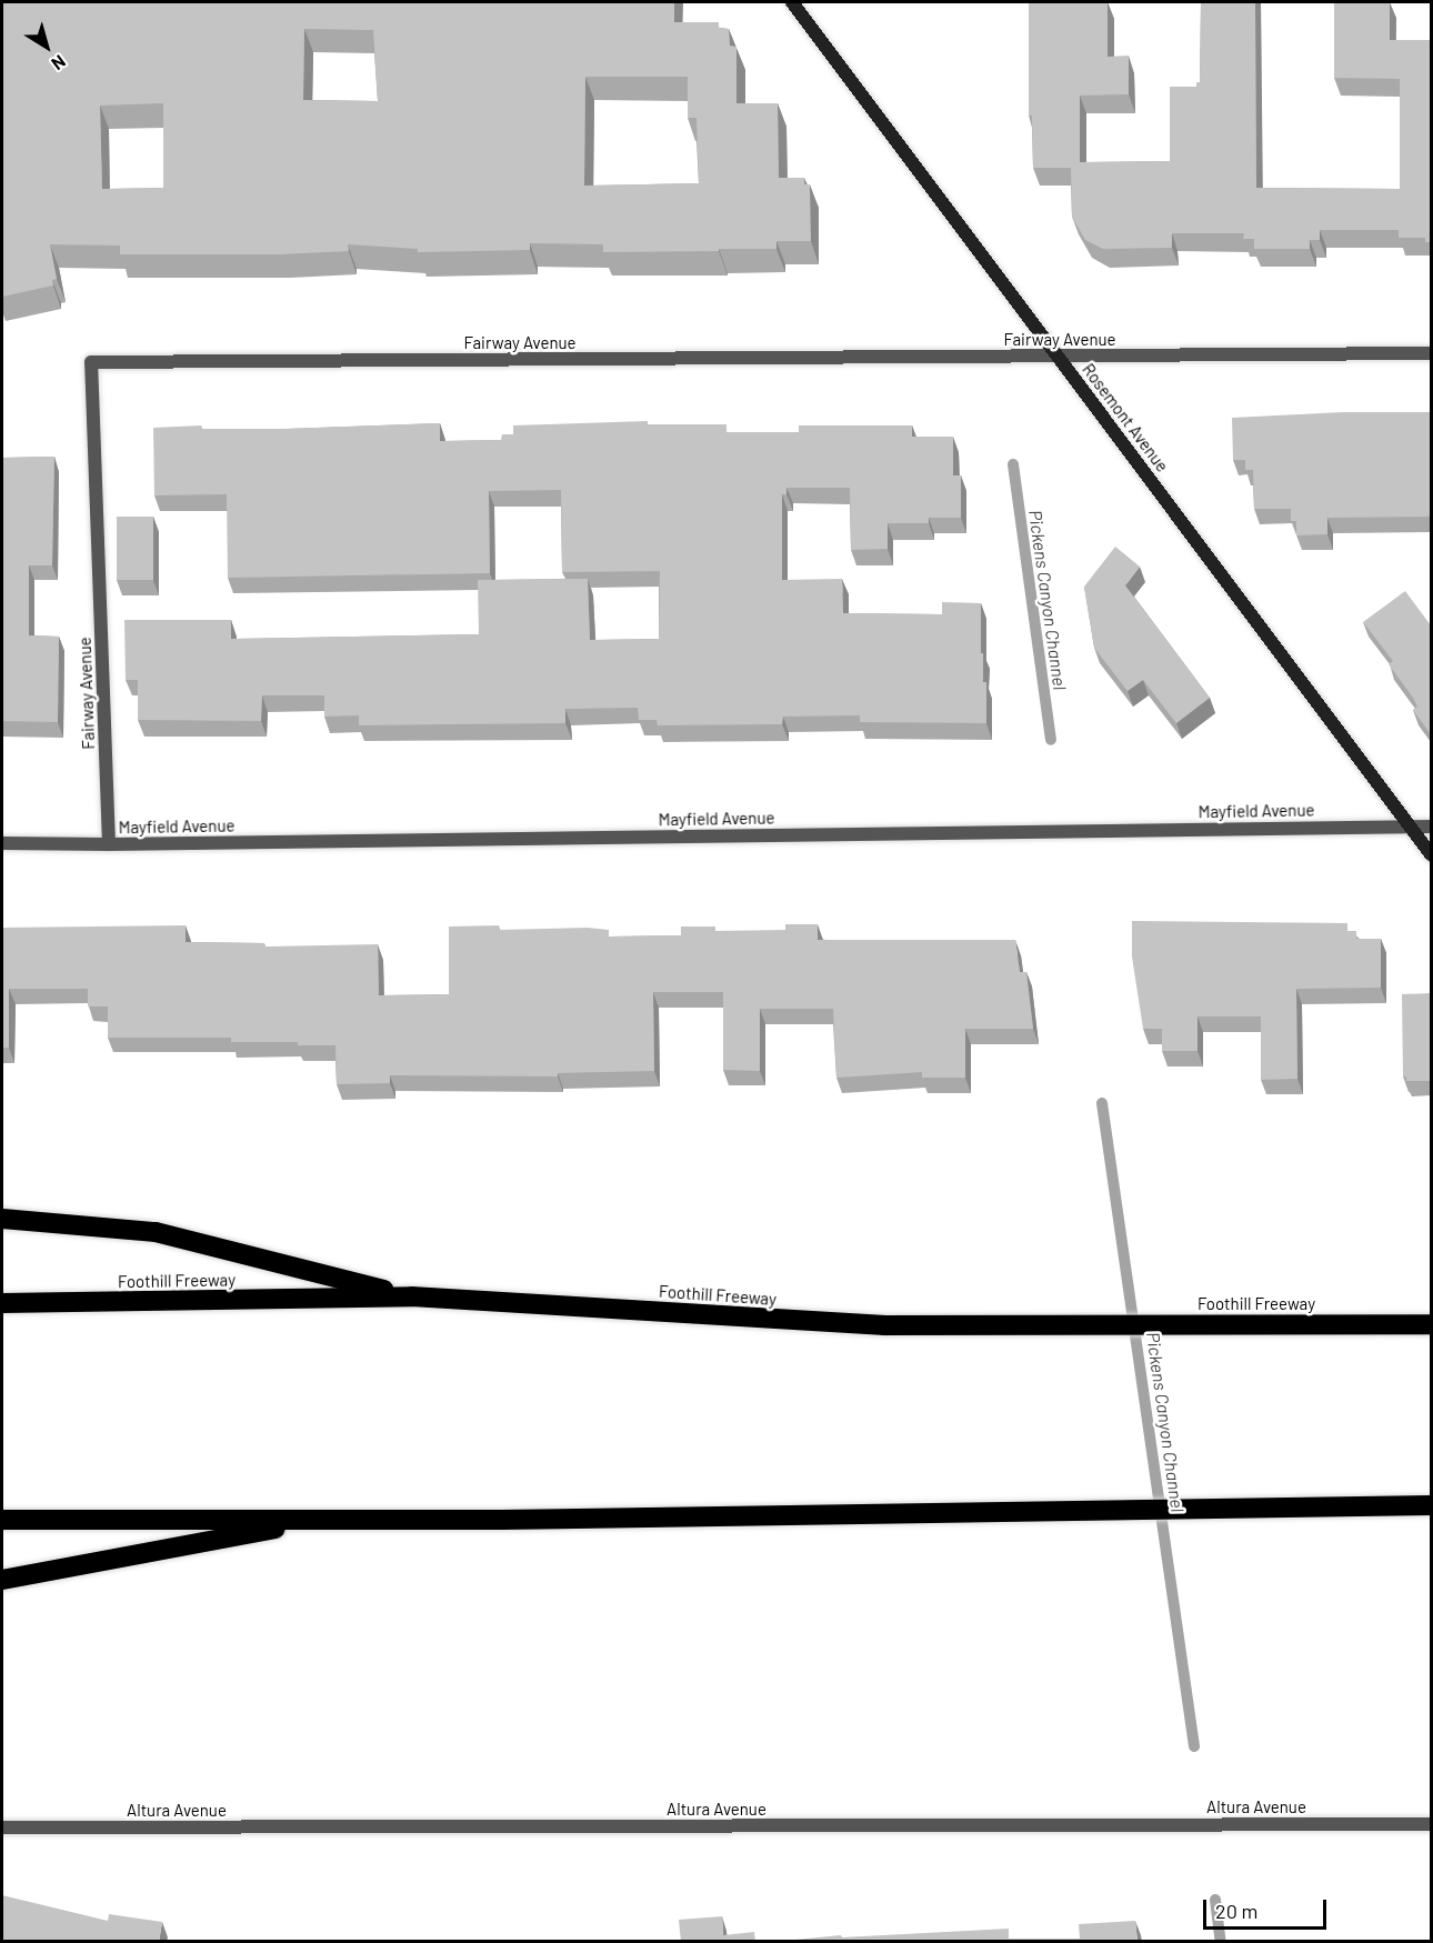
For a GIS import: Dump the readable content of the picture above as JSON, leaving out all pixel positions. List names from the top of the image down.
{
  "streets": {
    "highway": ["Foothill Freeway"],
    "street": [
      "Fairway Avenue",
      "Rosemont Avenue",
      "Mayfield Avenue",
      "Altura Avenue"
    ]
  },
  "crossings": [
    ["Fairway Avenue", "Rosemont Avenue"],
    ["Fairway Avenue", "Mayfield Avenue"],
    ["Rosemont Avenue", "Mayfield Avenue"]
  ],
  "water": ["Pickens Canyon Channel"],
  "scale_bar": "20 m",
  "north": "bottom right"
}
